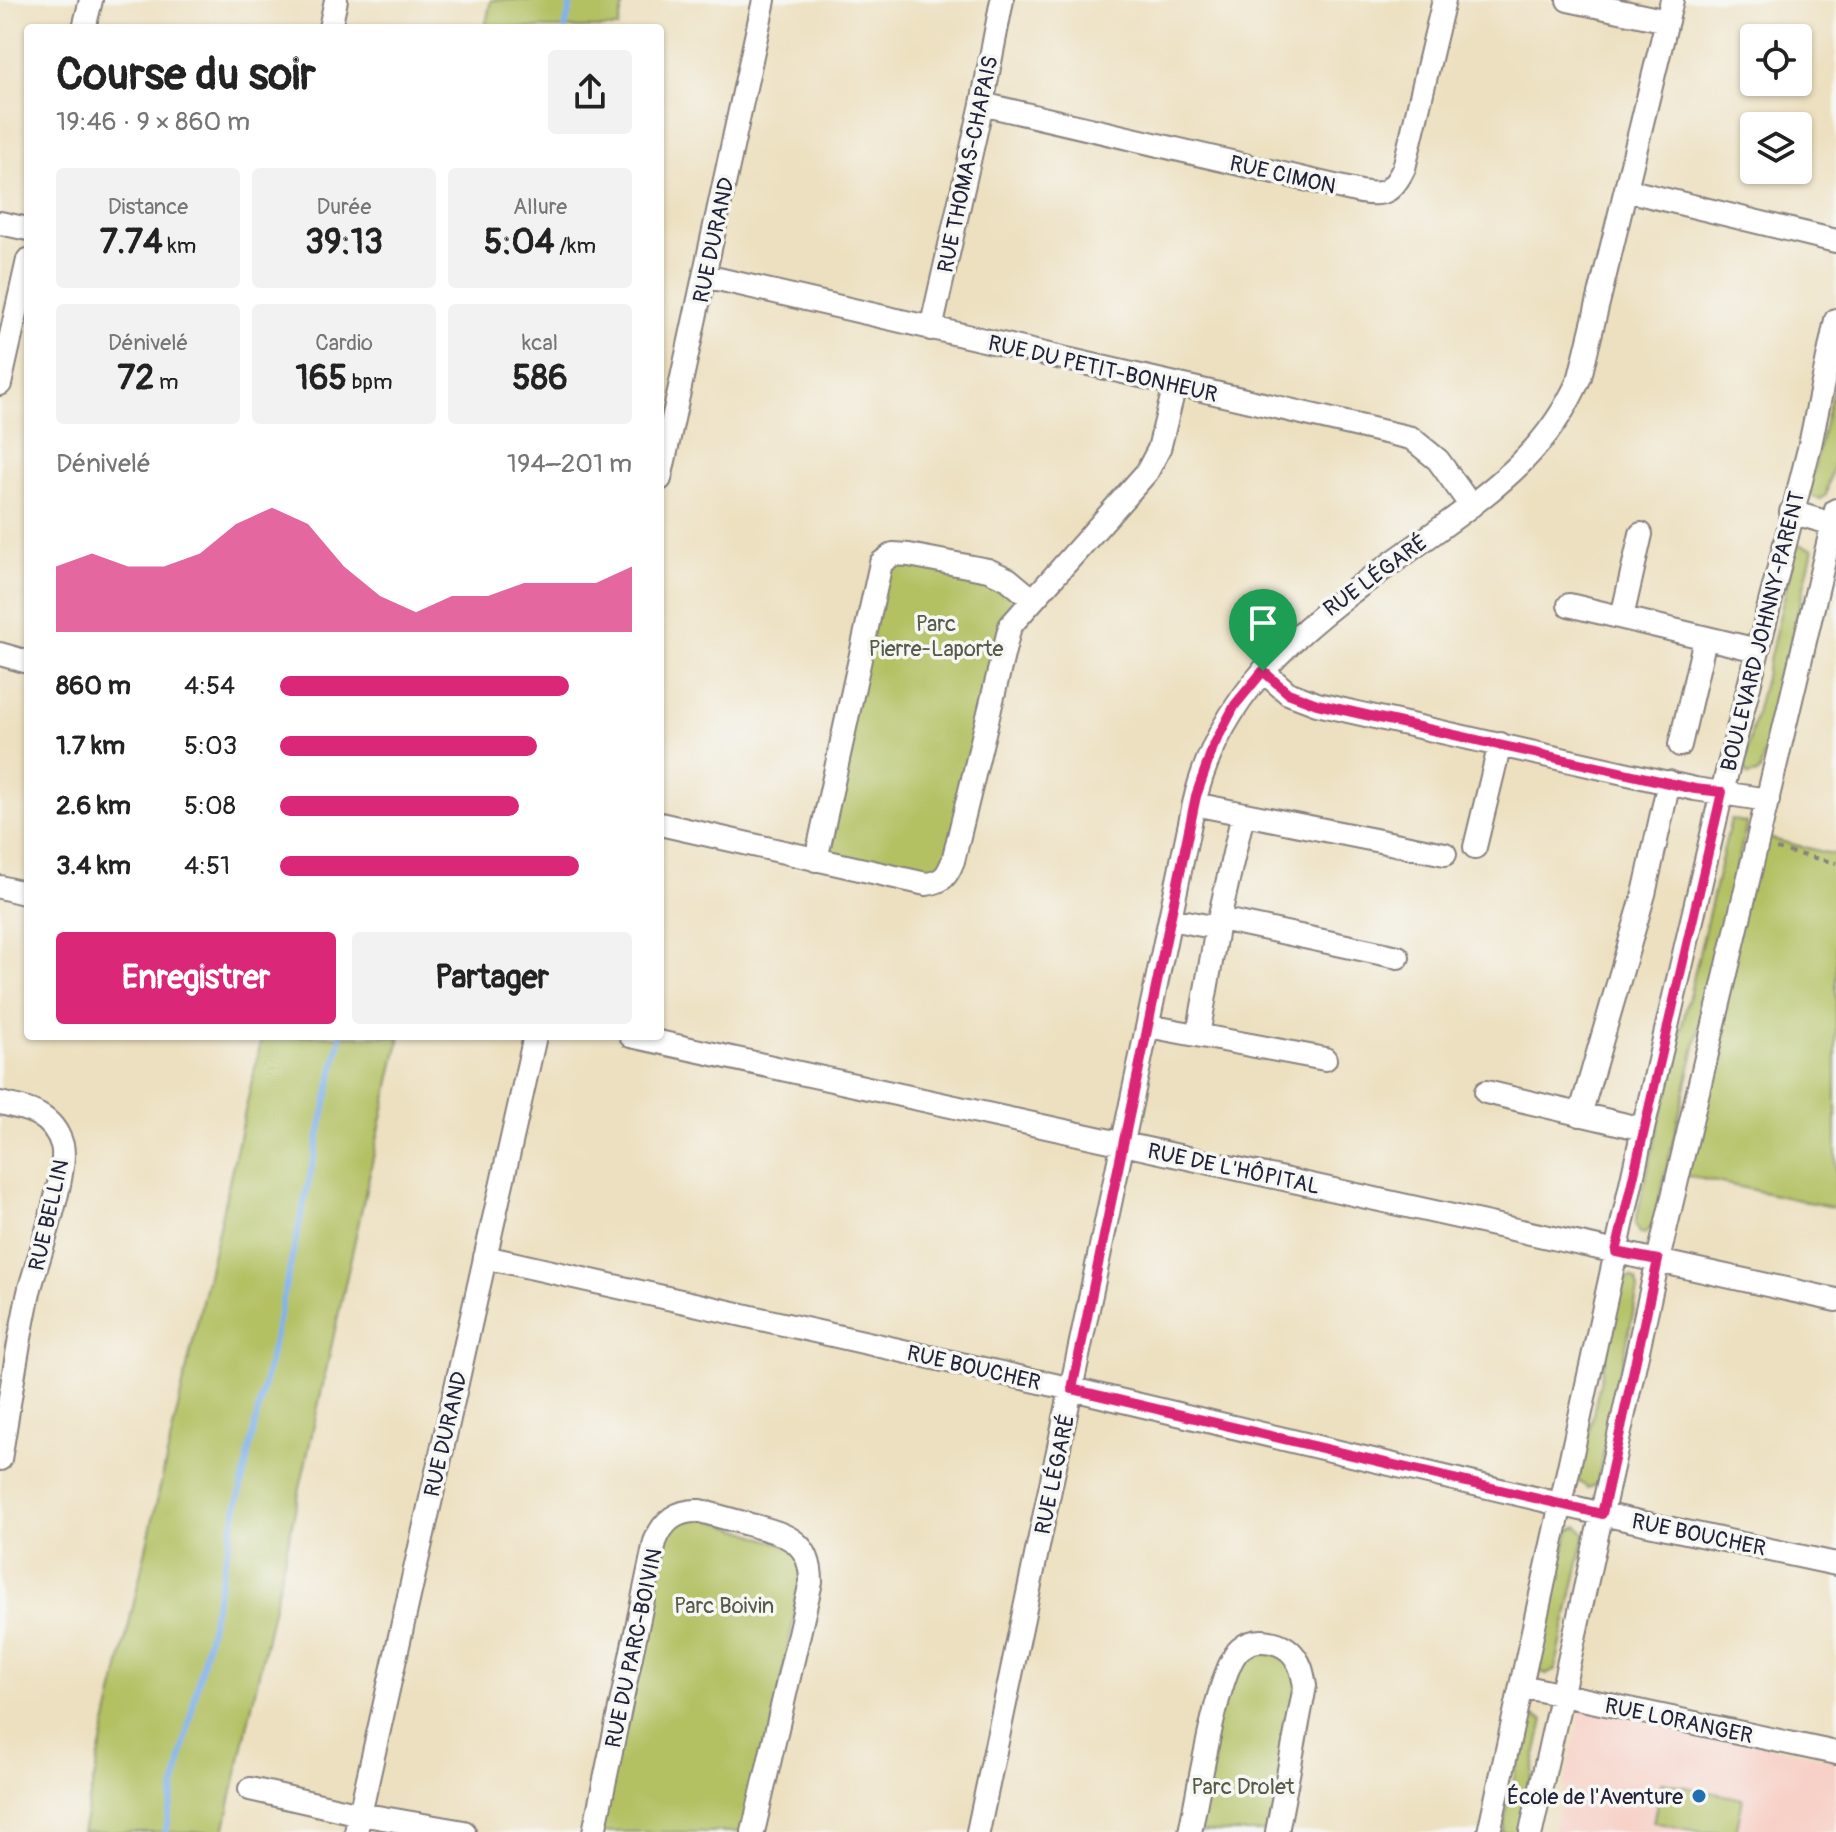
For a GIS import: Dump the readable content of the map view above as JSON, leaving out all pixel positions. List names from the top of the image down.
{
  "streets": {
    "street": [
      "RUE THOMAS-CHAPAIS",
      "RUE CIMON",
      "RUE DURAND",
      "RUE DU PETIT-BONHEUR",
      "RUE LÉGARÉ",
      "BOULEVARD JOHNNY-PARENT",
      "RUE DE L'HÔPITAL",
      "RUE BELLIN",
      "RUE BOUCHER",
      "RUE DU PARC-BOIVIN",
      "RUE LORANGER"
    ]
  },
  "crossings": [
    ["RUE THOMAS-CHAPAIS", "RUE CIMON"],
    ["RUE THOMAS-CHAPAIS", "RUE DU PETIT-BONHEUR"],
    ["RUE DURAND", "RUE DU PETIT-BONHEUR"],
    ["RUE DURAND", "RUE BOUCHER"],
    ["RUE DU PETIT-BONHEUR", "RUE LÉGARÉ"],
    ["RUE LÉGARÉ", "RUE DE L'HÔPITAL"],
    ["RUE LÉGARÉ", "RUE BOUCHER"],
    ["BOULEVARD JOHNNY-PARENT", "RUE DE L'HÔPITAL"],
    ["BOULEVARD JOHNNY-PARENT", "RUE BOUCHER"],
    ["BOULEVARD JOHNNY-PARENT", "RUE LORANGER"]
  ],
  "parks": ["Parc Pierre-Laporte", "Parc Boivin", "Parc Drolet"],
  "places": ["École de l'Aventure"],
  "page": {
    "heading": ["Course du soir", "19:46 · 9 × 860 m"],
    "stats": [
      ["Distance", "7.74 km"],
      ["Durée", "39:13"],
      ["Allure", "5:04 /km"],
      ["Dénivelé", "72 m"],
      ["Cardio", "165 bpm"],
      ["kcal", "586"]
    ],
    "chart": ["Dénivelé", "194–201 m"],
    "list": [
      {
        "name": "860 m",
        "note": "4:54"
      },
      {
        "name": "1.7 km",
        "note": "5:03"
      },
      {
        "name": "2.6 km",
        "note": "5:08"
      },
      {
        "name": "3.4 km",
        "note": "4:51"
      }
    ],
    "buttons": ["Enregistrer", "Partager"]
  }
}
